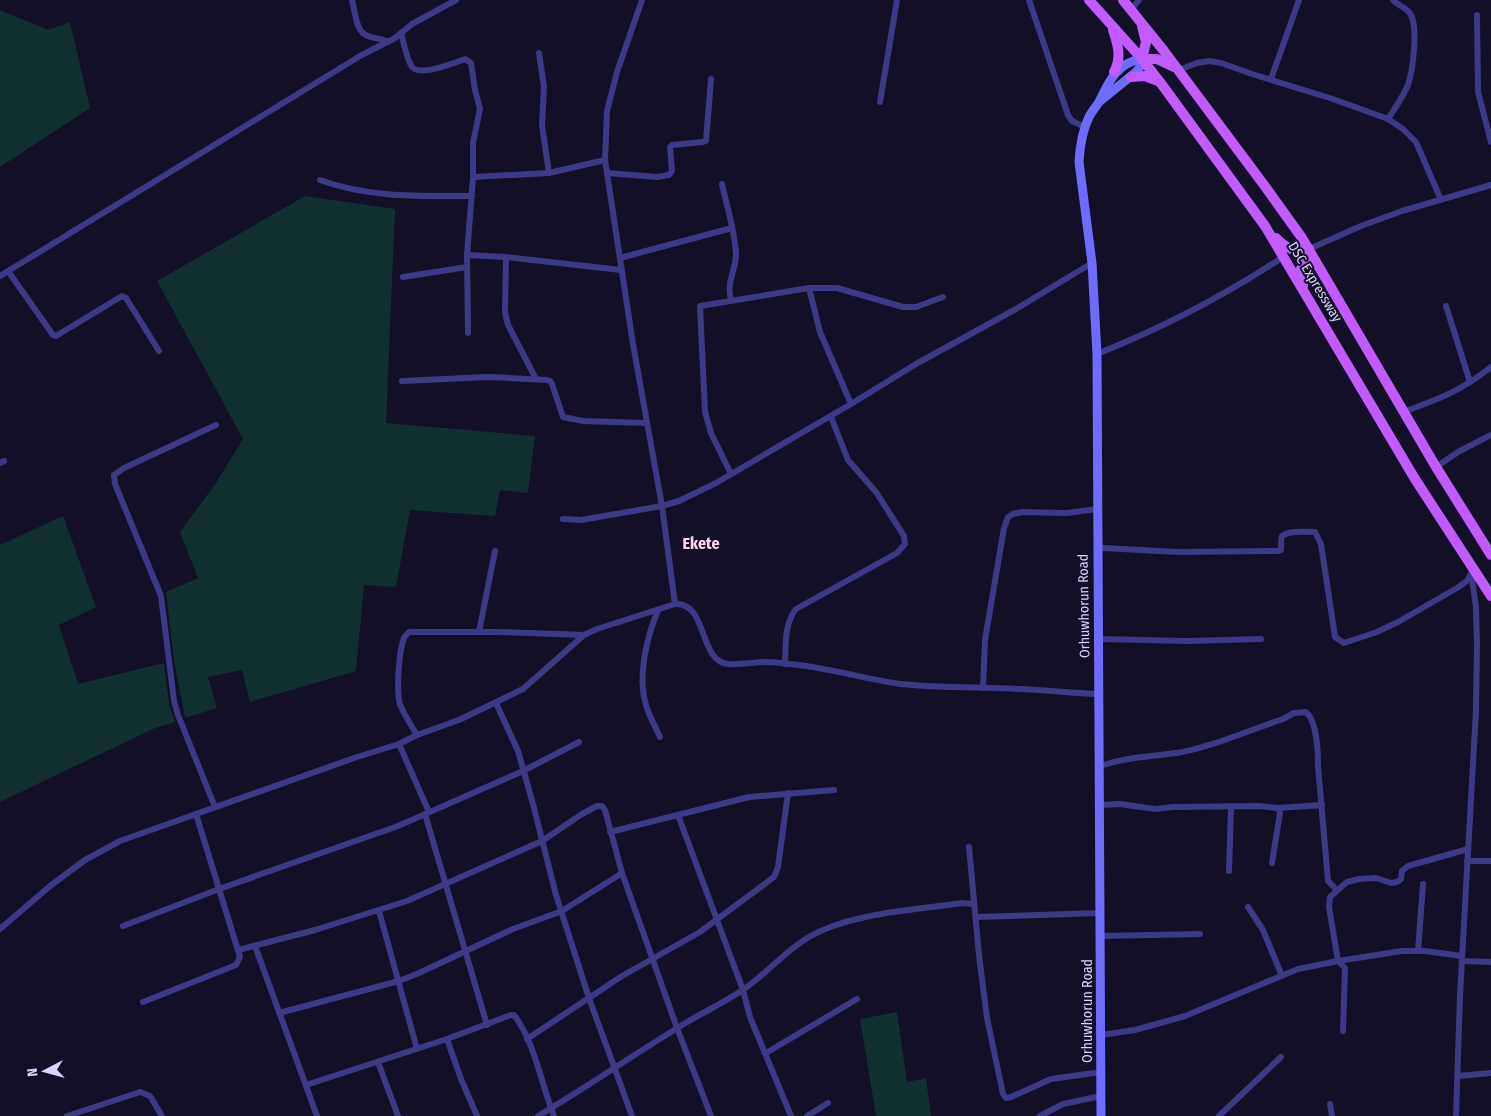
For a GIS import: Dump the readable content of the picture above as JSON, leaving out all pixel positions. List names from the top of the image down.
{
  "streets": {
    "main road": ["DSC Expressway"],
    "street": ["Orhuwhorun Road"]
  },
  "districts": ["Ekete"],
  "north": "left"
}
